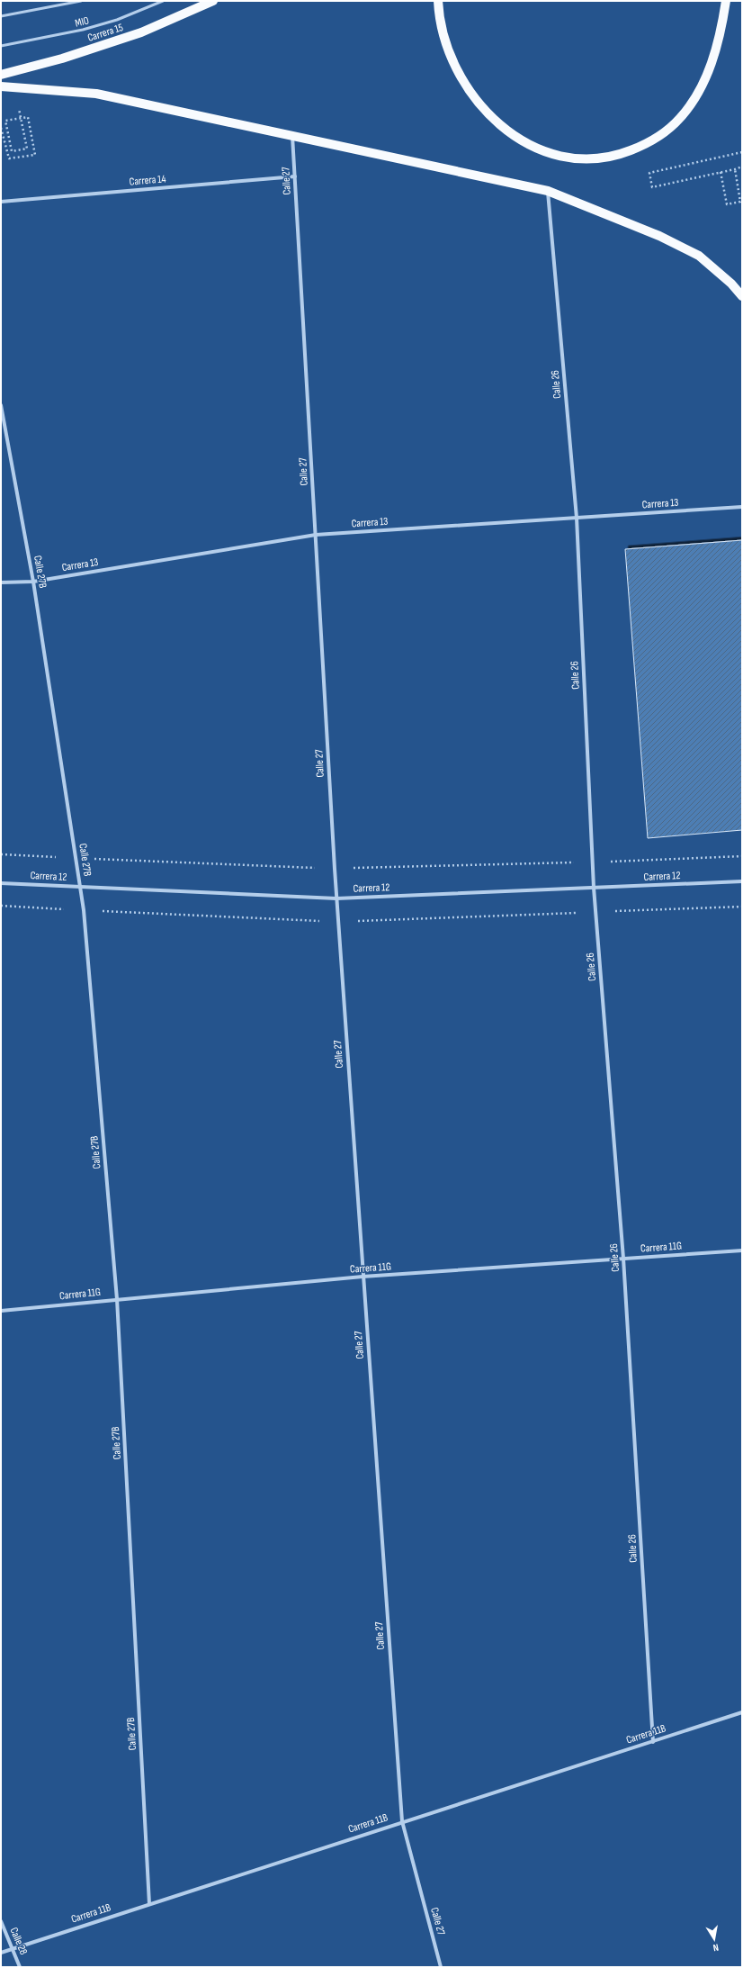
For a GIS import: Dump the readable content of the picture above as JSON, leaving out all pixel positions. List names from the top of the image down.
{
  "streets": {
    "main road": ["Carrera 15"],
    "street": [
      "Carrera 14",
      "Calle 27",
      "Calle 26",
      "Carrera 13",
      "Calle 27B",
      "Carrera 12",
      "Carrera 11G",
      "Carrera 11B",
      "Calle 28"
    ],
    "lane": ["MIO"]
  },
  "crossings": [
    ["Carrera 14", "Calle 27"],
    ["Calle 27", "Carrera 13"],
    ["Calle 27", "Carrera 12"],
    ["Calle 27", "Carrera 11G"],
    ["Calle 27", "Carrera 11B"],
    ["Calle 26", "Carrera 13"],
    ["Calle 26", "Carrera 12"],
    ["Calle 26", "Carrera 11G"],
    ["Calle 26", "Carrera 11B"],
    ["Carrera 13", "Calle 27B"],
    ["Calle 27B", "Carrera 12"],
    ["Calle 27B", "Carrera 11G"],
    ["Calle 27B", "Carrera 11B"],
    ["Carrera 11B", "Calle 28"]
  ],
  "north": "bottom"
}
